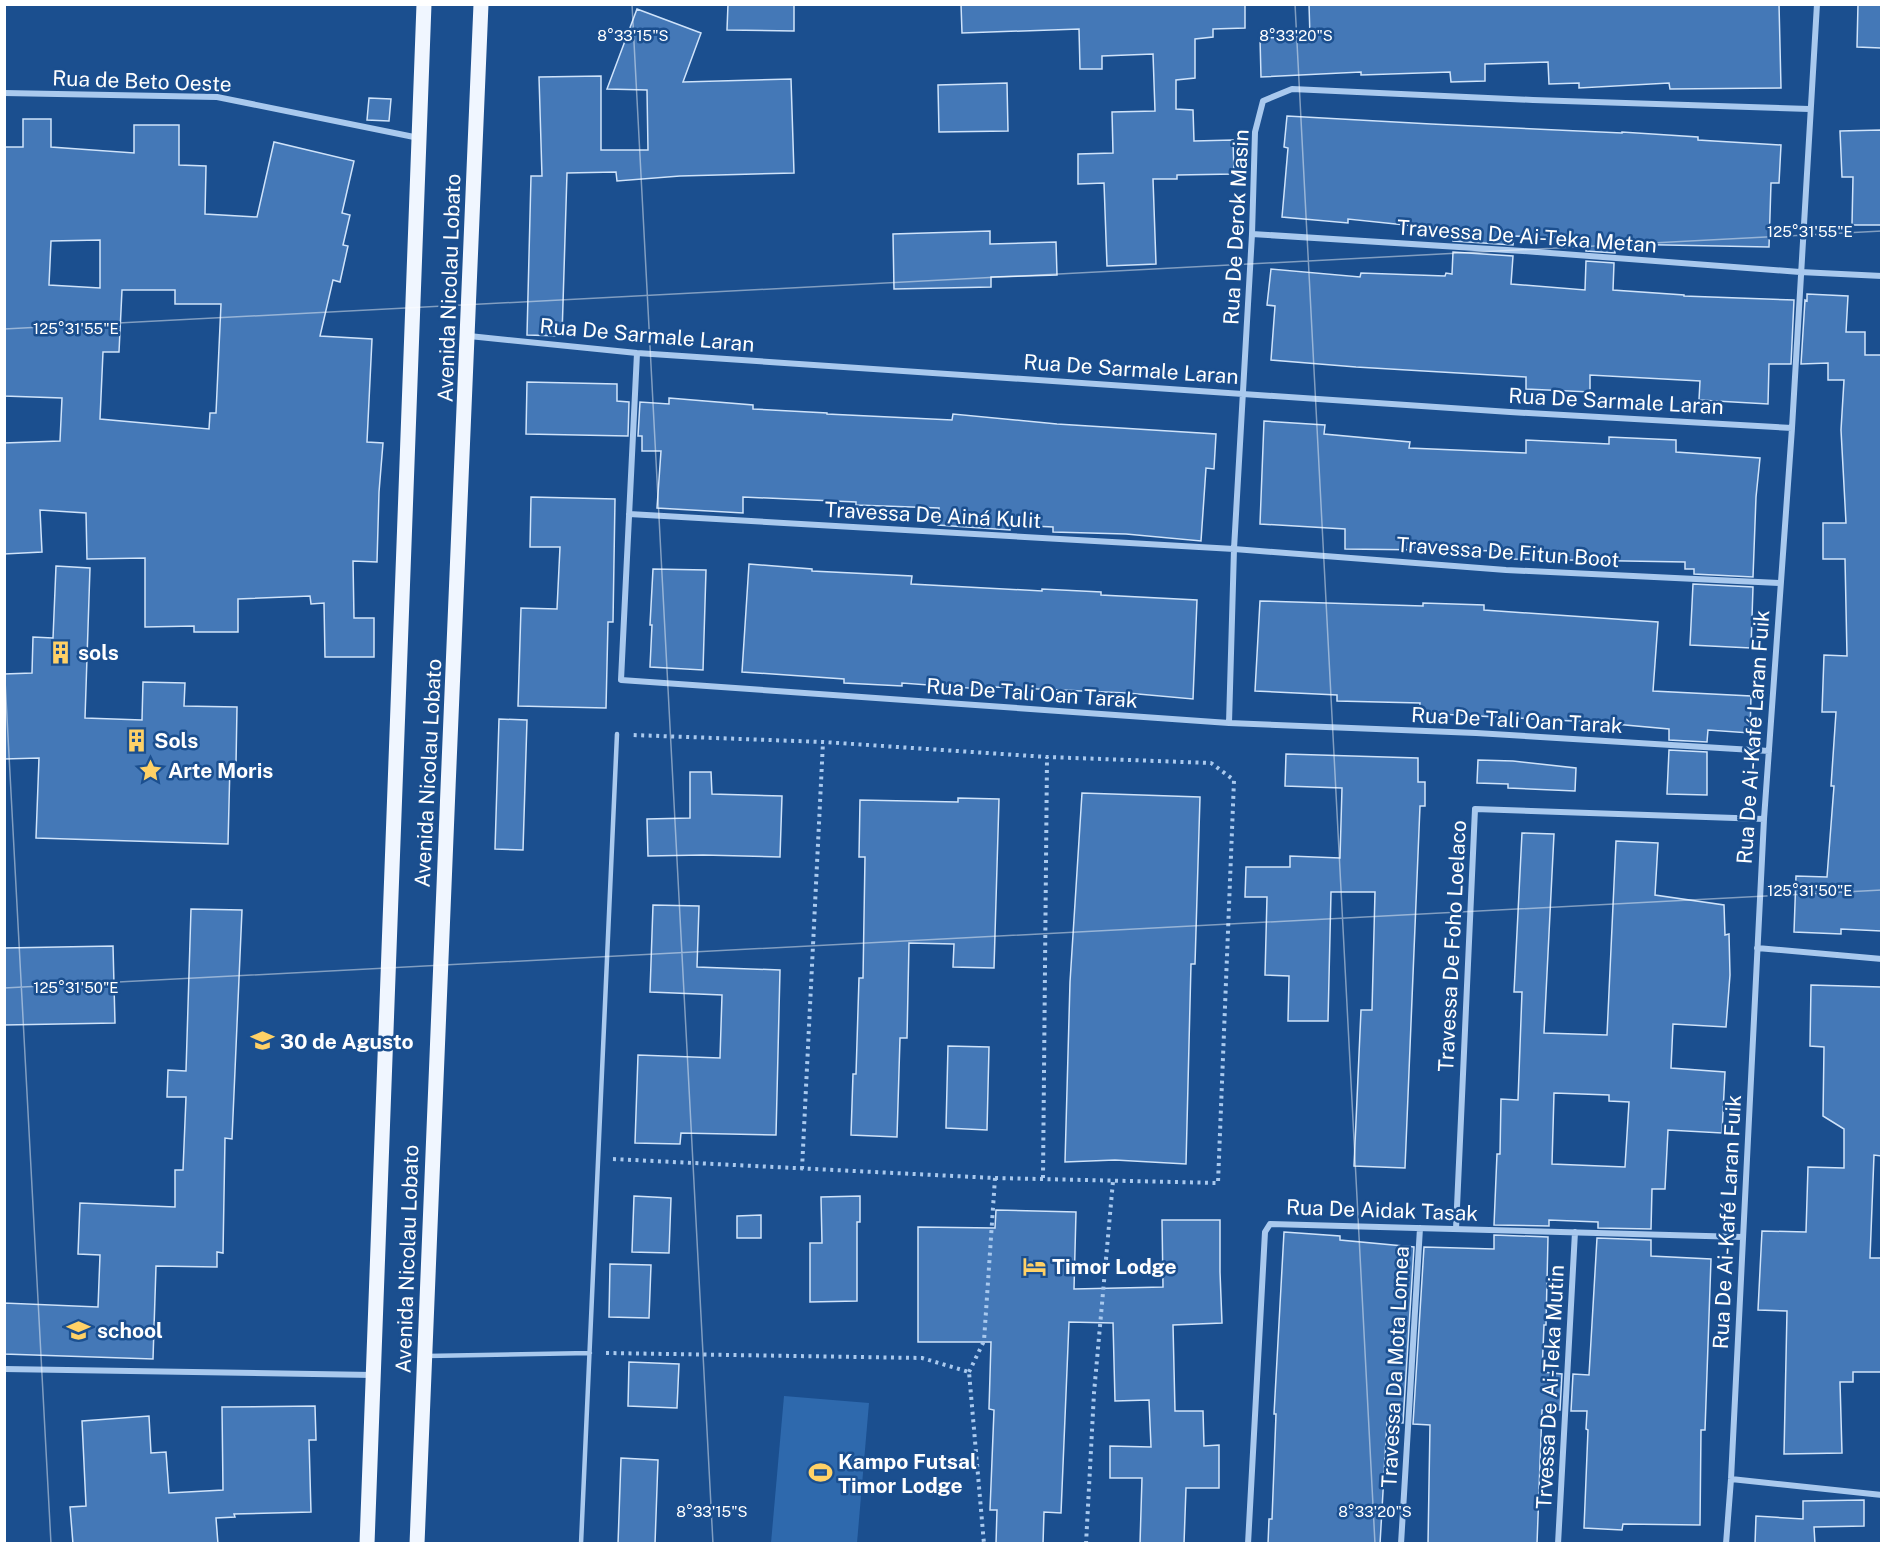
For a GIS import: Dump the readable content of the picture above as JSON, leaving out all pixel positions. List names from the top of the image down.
{
  "streets": {
    "main road": ["Avenida Nicolau Lobato"],
    "street": [
      "Rua de Beto Oeste",
      "Rua De Derok Masin",
      "Travessa De Ai-Teka Metan",
      "Rua De Sarmale Laran",
      "Travessa De Ainá Kulit",
      "Travessa De Fitun Boot",
      "Rua De Tali Oan Tarak",
      "Rua De Ai-Kafé Laran Fuik",
      "Travessa De Foho Loelaco",
      "Rua De Aidak Tasak",
      "Travessa Da Mota Lomea",
      "Trvessa De Ai-Teka Mutin"
    ]
  },
  "crossings": [
    ["Rua de Beto Oeste", "Avenida Nicolau Lobato"],
    ["Rua De Derok Masin", "Travessa De Ai-Teka Metan"],
    ["Rua De Derok Masin", "Rua De Sarmale Laran"],
    ["Rua De Derok Masin", "Travessa De Ainá Kulit"],
    ["Rua De Derok Masin", "Travessa De Fitun Boot"],
    ["Rua De Derok Masin", "Rua De Tali Oan Tarak"],
    ["Rua De Derok Masin", "Rua De Ai-Kafé Laran Fuik"],
    ["Travessa De Ai-Teka Metan", "Rua De Ai-Kafé Laran Fuik"],
    ["Avenida Nicolau Lobato", "Rua De Sarmale Laran"],
    ["Rua De Sarmale Laran", "Rua De Tali Oan Tarak"],
    ["Rua De Sarmale Laran", "Rua De Ai-Kafé Laran Fuik"],
    ["Travessa De Ainá Kulit", "Travessa De Fitun Boot"],
    ["Travessa De Ainá Kulit", "Rua De Tali Oan Tarak"],
    ["Travessa De Fitun Boot", "Rua De Ai-Kafé Laran Fuik"],
    ["Rua De Tali Oan Tarak", "Rua De Ai-Kafé Laran Fuik"],
    ["Rua De Ai-Kafé Laran Fuik", "Travessa De Foho Loelaco"],
    ["Rua De Ai-Kafé Laran Fuik", "Rua De Aidak Tasak"],
    ["Travessa De Foho Loelaco", "Rua De Aidak Tasak"],
    ["Rua De Aidak Tasak", "Travessa Da Mota Lomea"],
    ["Rua De Aidak Tasak", "Trvessa De Ai-Teka Mutin"]
  ],
  "places": {
    "building": ["sols", "Sols"],
    "place": ["Arte Moris"],
    "school or university": ["30 de Agusto", "school"],
    "hotel": ["Timor Lodge"],
    "sports": ["Kampo Futsal Timor Lodge"]
  },
  "coordinates": [
    "8°33'15\"S",
    "8°33'20\"S",
    "125°31'55\"E",
    "125°31'50\"E"
  ]
}
